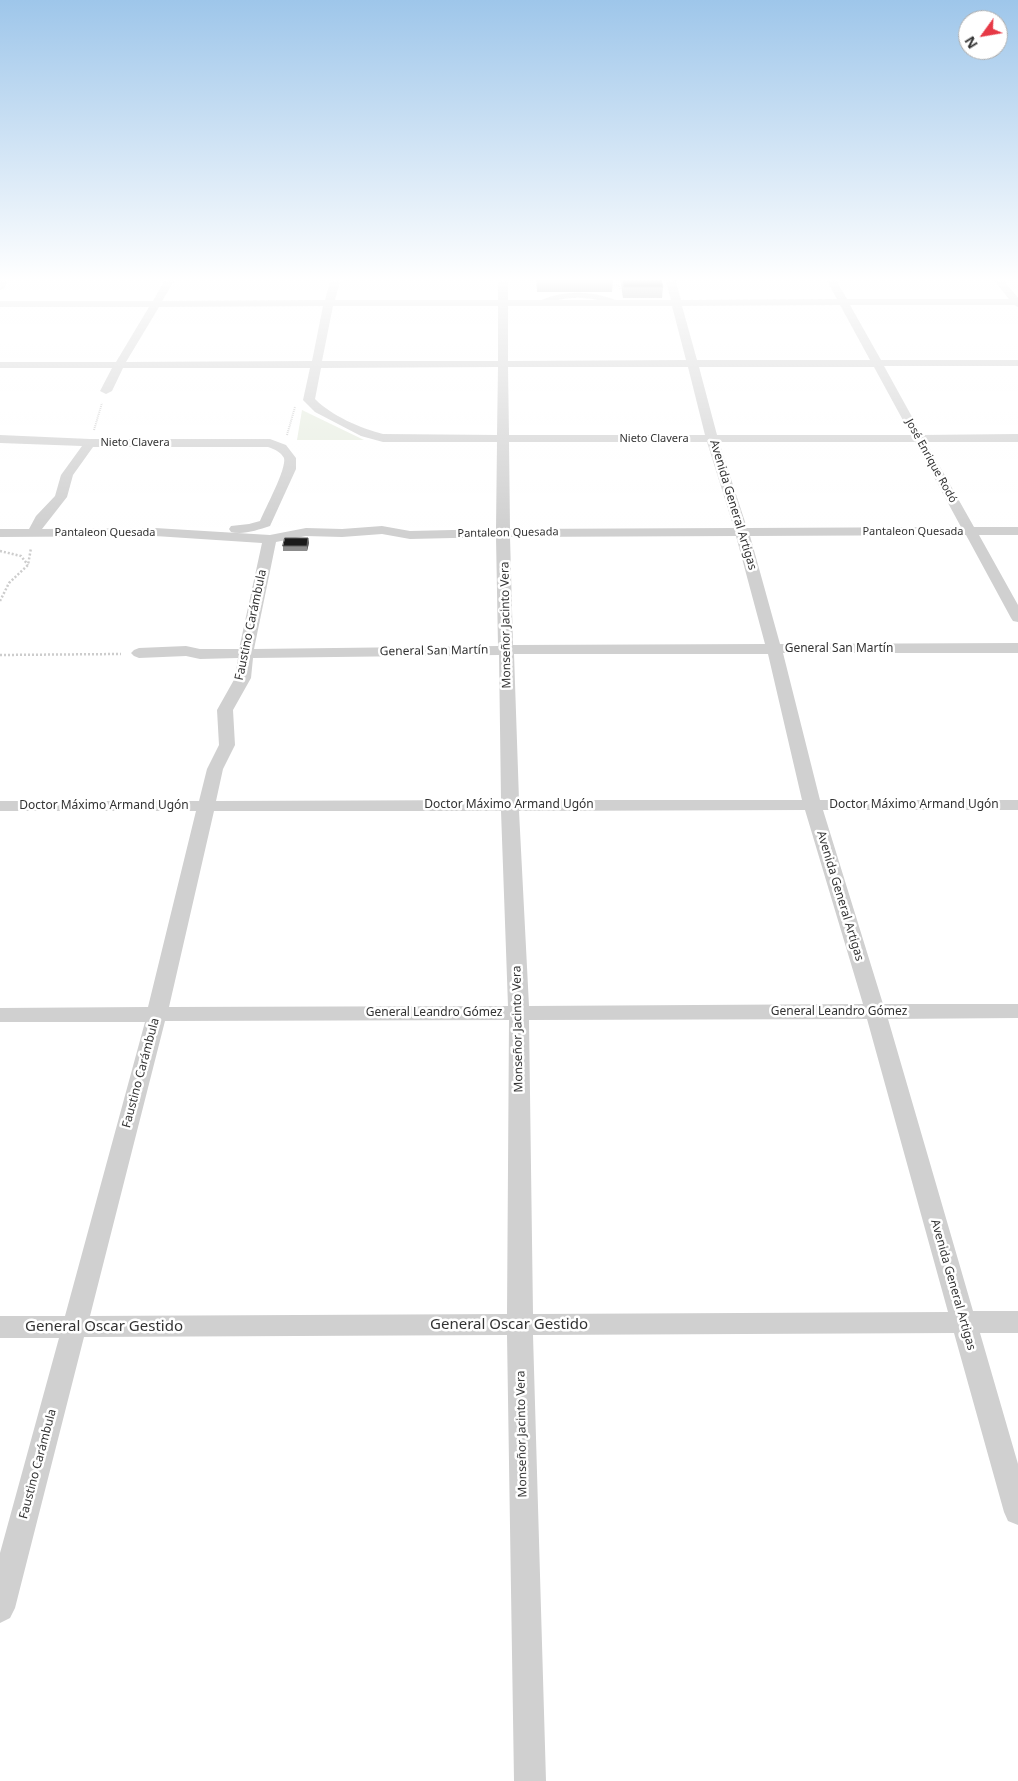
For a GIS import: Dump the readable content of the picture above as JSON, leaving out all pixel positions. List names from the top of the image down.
{
  "streets": {
    "street": [
      "Nieto Clavera",
      "José Enrique Rodó",
      "Avenida General Artigas",
      "Pantaleon Quesada",
      "Faustino Carámbula",
      "Monseñor Jacinto Vera",
      "General San Martín",
      "Doctor Máximo Armand Ugón",
      "General Leandro Gómez",
      "General Oscar Gestido"
    ]
  },
  "crossings": [
    ["Nieto Clavera", "José Enrique Rodó"],
    ["Nieto Clavera", "Avenida General Artigas"],
    ["Nieto Clavera", "Monseñor Jacinto Vera"],
    ["José Enrique Rodó", "Pantaleon Quesada"],
    ["Avenida General Artigas", "Pantaleon Quesada"],
    ["Avenida General Artigas", "General San Martín"],
    ["Avenida General Artigas", "Doctor Máximo Armand Ugón"],
    ["Avenida General Artigas", "General Leandro Gómez"],
    ["Avenida General Artigas", "General Oscar Gestido"],
    ["Pantaleon Quesada", "Faustino Carámbula"],
    ["Pantaleon Quesada", "Monseñor Jacinto Vera"],
    ["Faustino Carámbula", "General San Martín"],
    ["Faustino Carámbula", "Doctor Máximo Armand Ugón"],
    ["Faustino Carámbula", "General Leandro Gómez"],
    ["Faustino Carámbula", "General Oscar Gestido"],
    ["Monseñor Jacinto Vera", "General San Martín"],
    ["Monseñor Jacinto Vera", "Doctor Máximo Armand Ugón"],
    ["Monseñor Jacinto Vera", "General Leandro Gómez"],
    ["Monseñor Jacinto Vera", "General Oscar Gestido"]
  ],
  "north": "bottom left"
}
